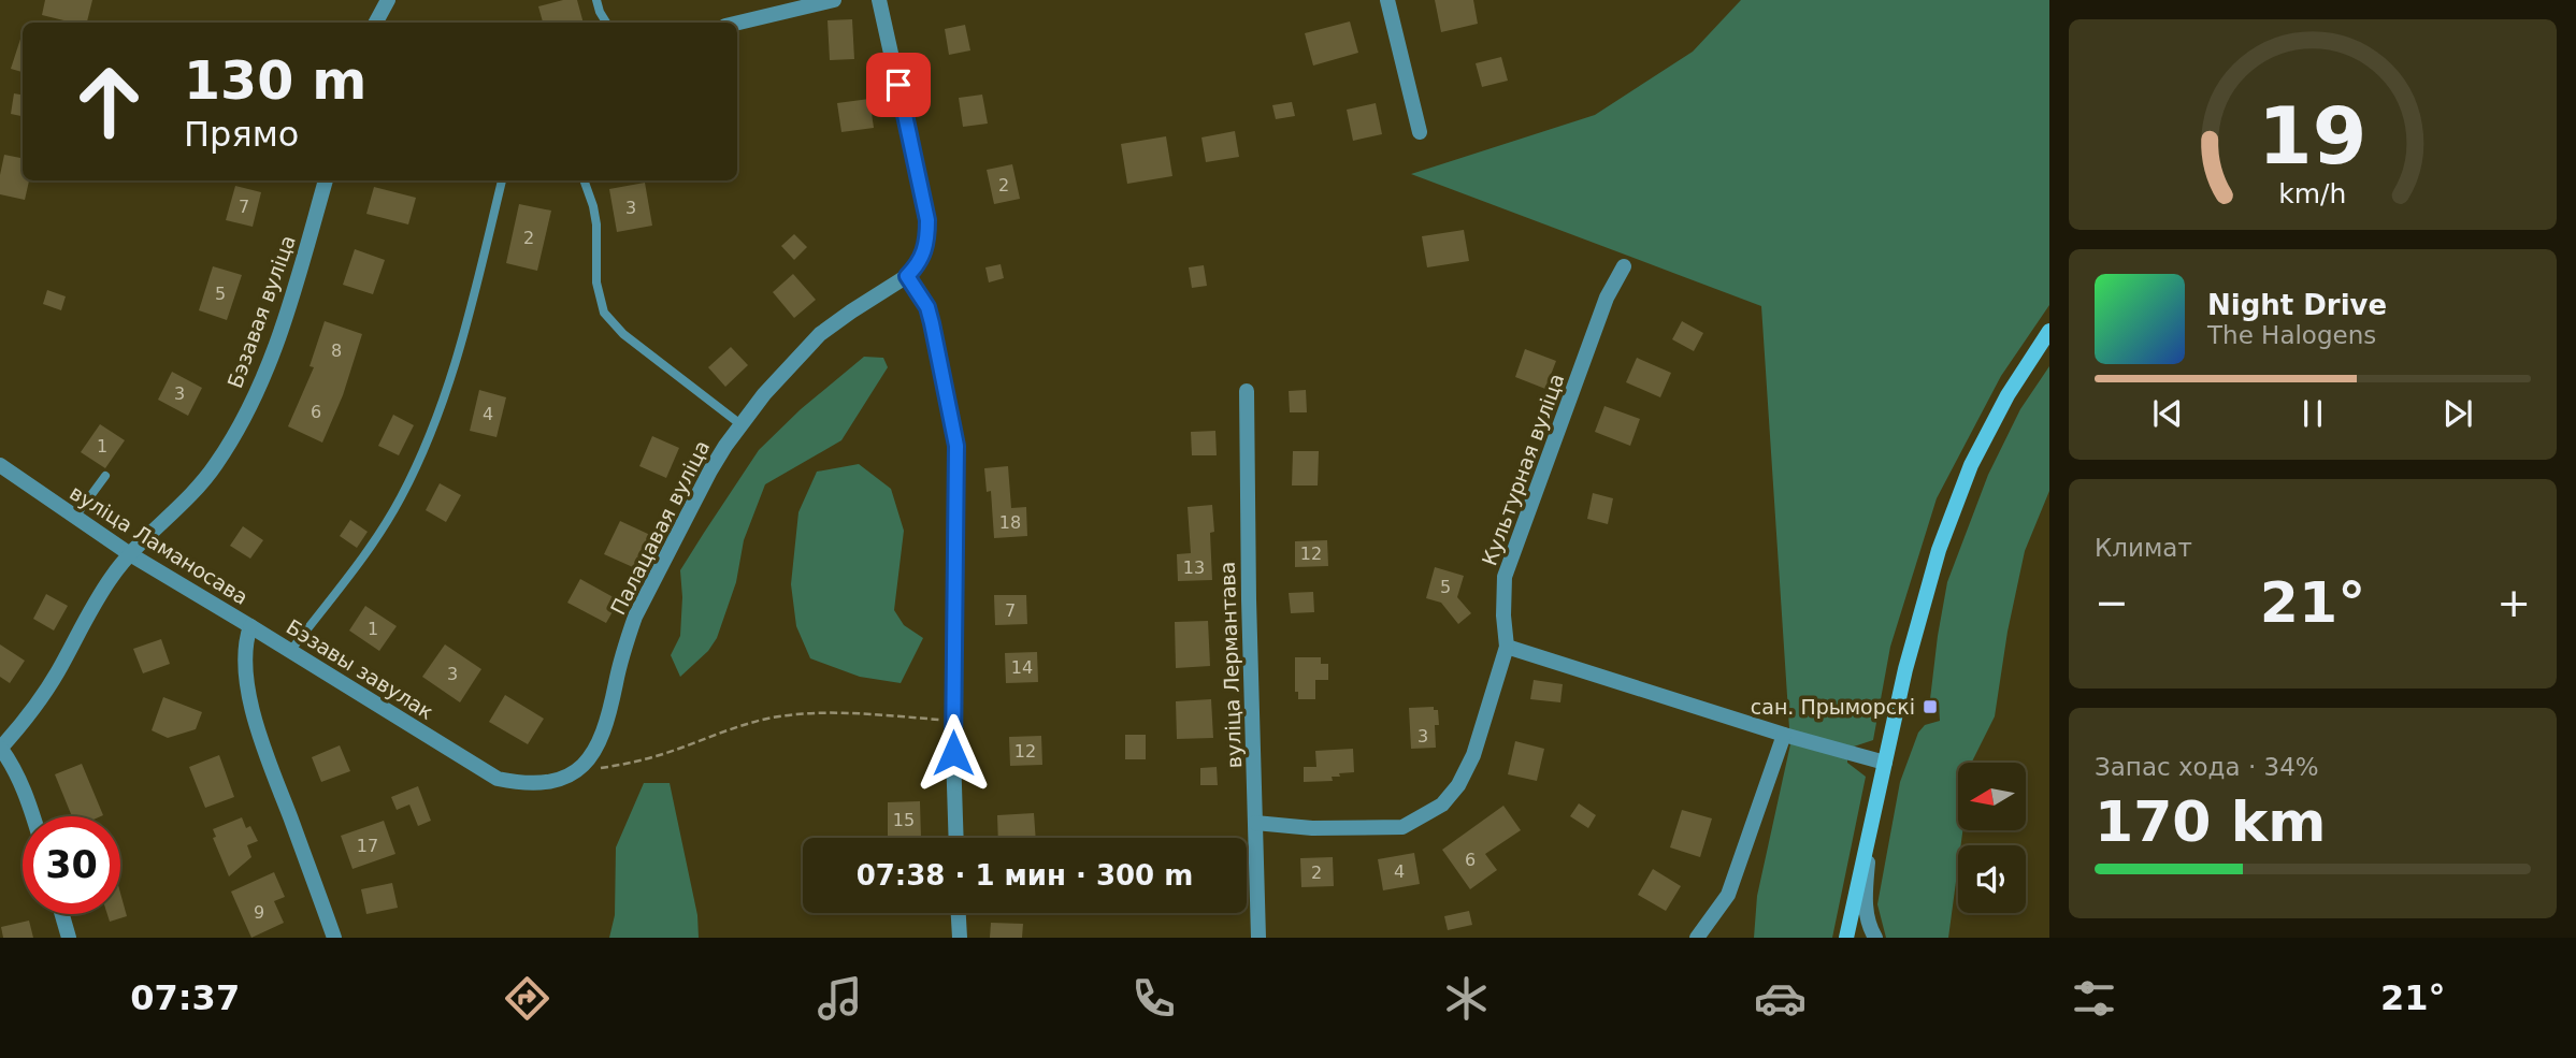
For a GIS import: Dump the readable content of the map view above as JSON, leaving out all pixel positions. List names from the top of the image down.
{
  "streets": {
    "street": [
      "Бэзавая вуліца",
      "Культурная вуліца",
      "Палацавая вуліца",
      "вуліца Ламаносава",
      "вуліца Лермантава",
      "Бэзавы завулак"
    ]
  },
  "crossings": [
    ["Бэзавая вуліца", "вуліца Ламаносава"],
    ["Культурная вуліца", "вуліца Лермантава"],
    ["Палацавая вуліца", "Бэзавы завулак"],
    ["вуліца Ламаносава", "Бэзавы завулак"]
  ],
  "places": {
    "transit": ["сан. Прыморскі"]
  },
  "house_numbers": [
    "2",
    "7",
    "3",
    "2",
    "5",
    "8",
    "3",
    "6",
    "4",
    "1",
    "18",
    "12",
    "13",
    "5",
    "7",
    "1",
    "14",
    "3",
    "3",
    "12",
    "15",
    "17",
    "6",
    "4",
    "2",
    "9"
  ],
  "north": "left",
  "page": {
    "turn": ["130 m", "Прямо"],
    "song": ["Night Drive", "The Halogens"],
    "tile": [
      "Климат",
      ["Запас хода · 34%", "170 km"]
    ],
    "heat": ["−", "21°", "+"],
    "limit": "30",
    "trip": "07:38 · 1 мин · 300 m",
    "tabs": ["07:37", "21°"],
    "gauge": ["19", "km/h"]
  }
}
